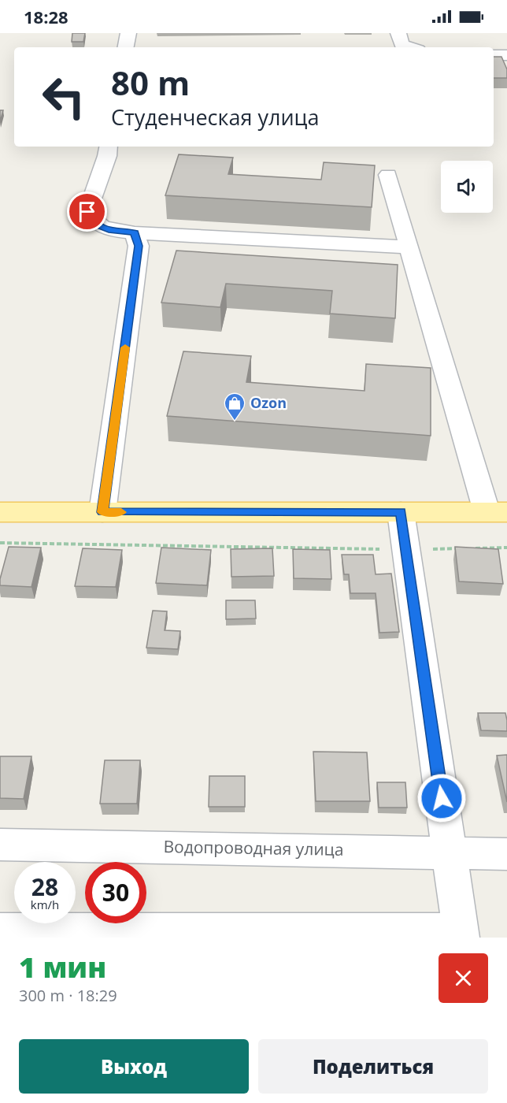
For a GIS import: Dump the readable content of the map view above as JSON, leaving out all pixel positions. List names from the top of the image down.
{
  "streets": {
    "street": ["Водопроводная улица"]
  },
  "places": {
    "shop": ["Ozon"]
  },
  "page": {
    "status": "18:28",
    "turn": ["80 m", "Студенческая улица"],
    "speed": "28 km/h",
    "limit": "30",
    "heading": ["1 мин", "300 m · 18:29"],
    "buttons": ["Выход", "Поделиться"]
  }
}
